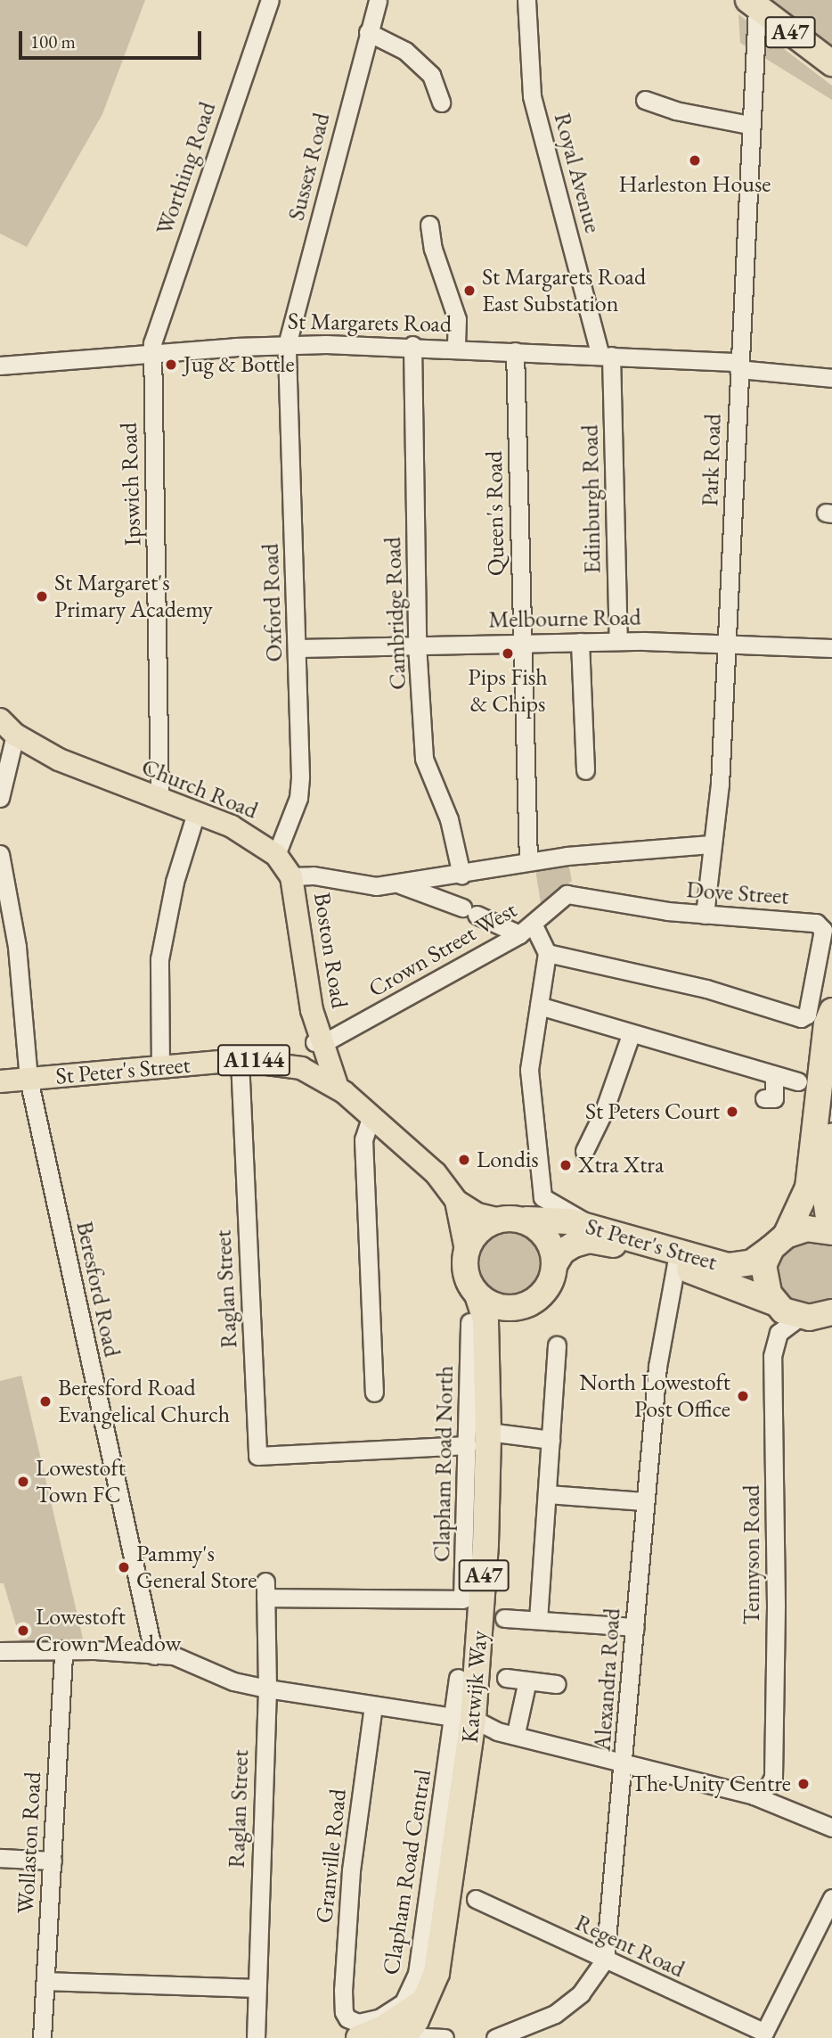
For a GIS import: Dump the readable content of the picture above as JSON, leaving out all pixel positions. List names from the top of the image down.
{
  "streets": {
    "highway": ["A47", "St Peter's Street", "Katwijk Way"],
    "main road": ["Church Road", "Boston Road", "A1144"],
    "street": [
      "Sussex Road",
      "Worthing Road",
      "Royal Avenue",
      "St Margarets Road",
      "Park Road",
      "Ipswich Road",
      "Edinburgh Road",
      "Queen's Road",
      "Oxford Road",
      "Cambridge Road",
      "Melbourne Road",
      "Dove Street",
      "Crown Street West",
      "Beresford Road",
      "Raglan Street",
      "Clapham Road North",
      "Tennyson Road",
      "Alexandra Road",
      "Wollaston Road",
      "Granville Road",
      "Clapham Road Central",
      "Regent Road"
    ]
  },
  "crossings": [
    ["A47", "Park Road"],
    ["Sussex Road", "St Margarets Road"],
    ["Sussex Road", "Oxford Road"],
    ["Worthing Road", "St Margarets Road"],
    ["Worthing Road", "Ipswich Road"],
    ["Royal Avenue", "St Margarets Road"],
    ["Royal Avenue", "Edinburgh Road"],
    ["St Margarets Road", "Park Road"],
    ["St Margarets Road", "Ipswich Road"],
    ["St Margarets Road", "Edinburgh Road"],
    ["St Margarets Road", "Queen's Road"],
    ["St Margarets Road", "Oxford Road"],
    ["St Margarets Road", "Cambridge Road"],
    ["Park Road", "Melbourne Road"],
    ["Park Road", "Dove Street"],
    ["Ipswich Road", "Church Road"],
    ["Edinburgh Road", "Melbourne Road"],
    ["Queen's Road", "Melbourne Road"],
    ["Oxford Road", "Melbourne Road"],
    ["Oxford Road", "Church Road"],
    ["Cambridge Road", "Melbourne Road"],
    ["Church Road", "Boston Road"],
    ["Dove Street", "Crown Street West"],
    ["Crown Street West", "Boston Road"],
    ["Boston Road", "St Peter's Street"],
    ["St Peter's Street", "Beresford Road"],
    ["St Peter's Street", "Raglan Street"],
    ["St Peter's Street", "Tennyson Road"],
    ["St Peter's Street", "Alexandra Road"],
    ["St Peter's Street", "Katwijk Way"],
    ["Raglan Street", "Clapham Road North"],
    ["Raglan Street", "Katwijk Way"],
    ["Clapham Road North", "Katwijk Way"],
    ["Alexandra Road", "Regent Road"],
    ["Katwijk Way", "Clapham Road Central"],
    ["Granville Road", "Clapham Road Central"]
  ],
  "places": [
    "Harleston House",
    "St Margarets Road East Substation",
    "Jug & Bottle",
    "St Margaret's Primary Academy",
    "Pips Fish & Chips",
    "St Peters Court",
    "Londis",
    "Xtra Xtra",
    "North Lowestoft Post Office",
    "Beresford Road Evangelical Church",
    "Lowestoft Town FC",
    "Pammy's General Store",
    "Lowestoft Crown Meadow",
    "The Unity Centre"
  ],
  "scale_bar": "100 m"
}
